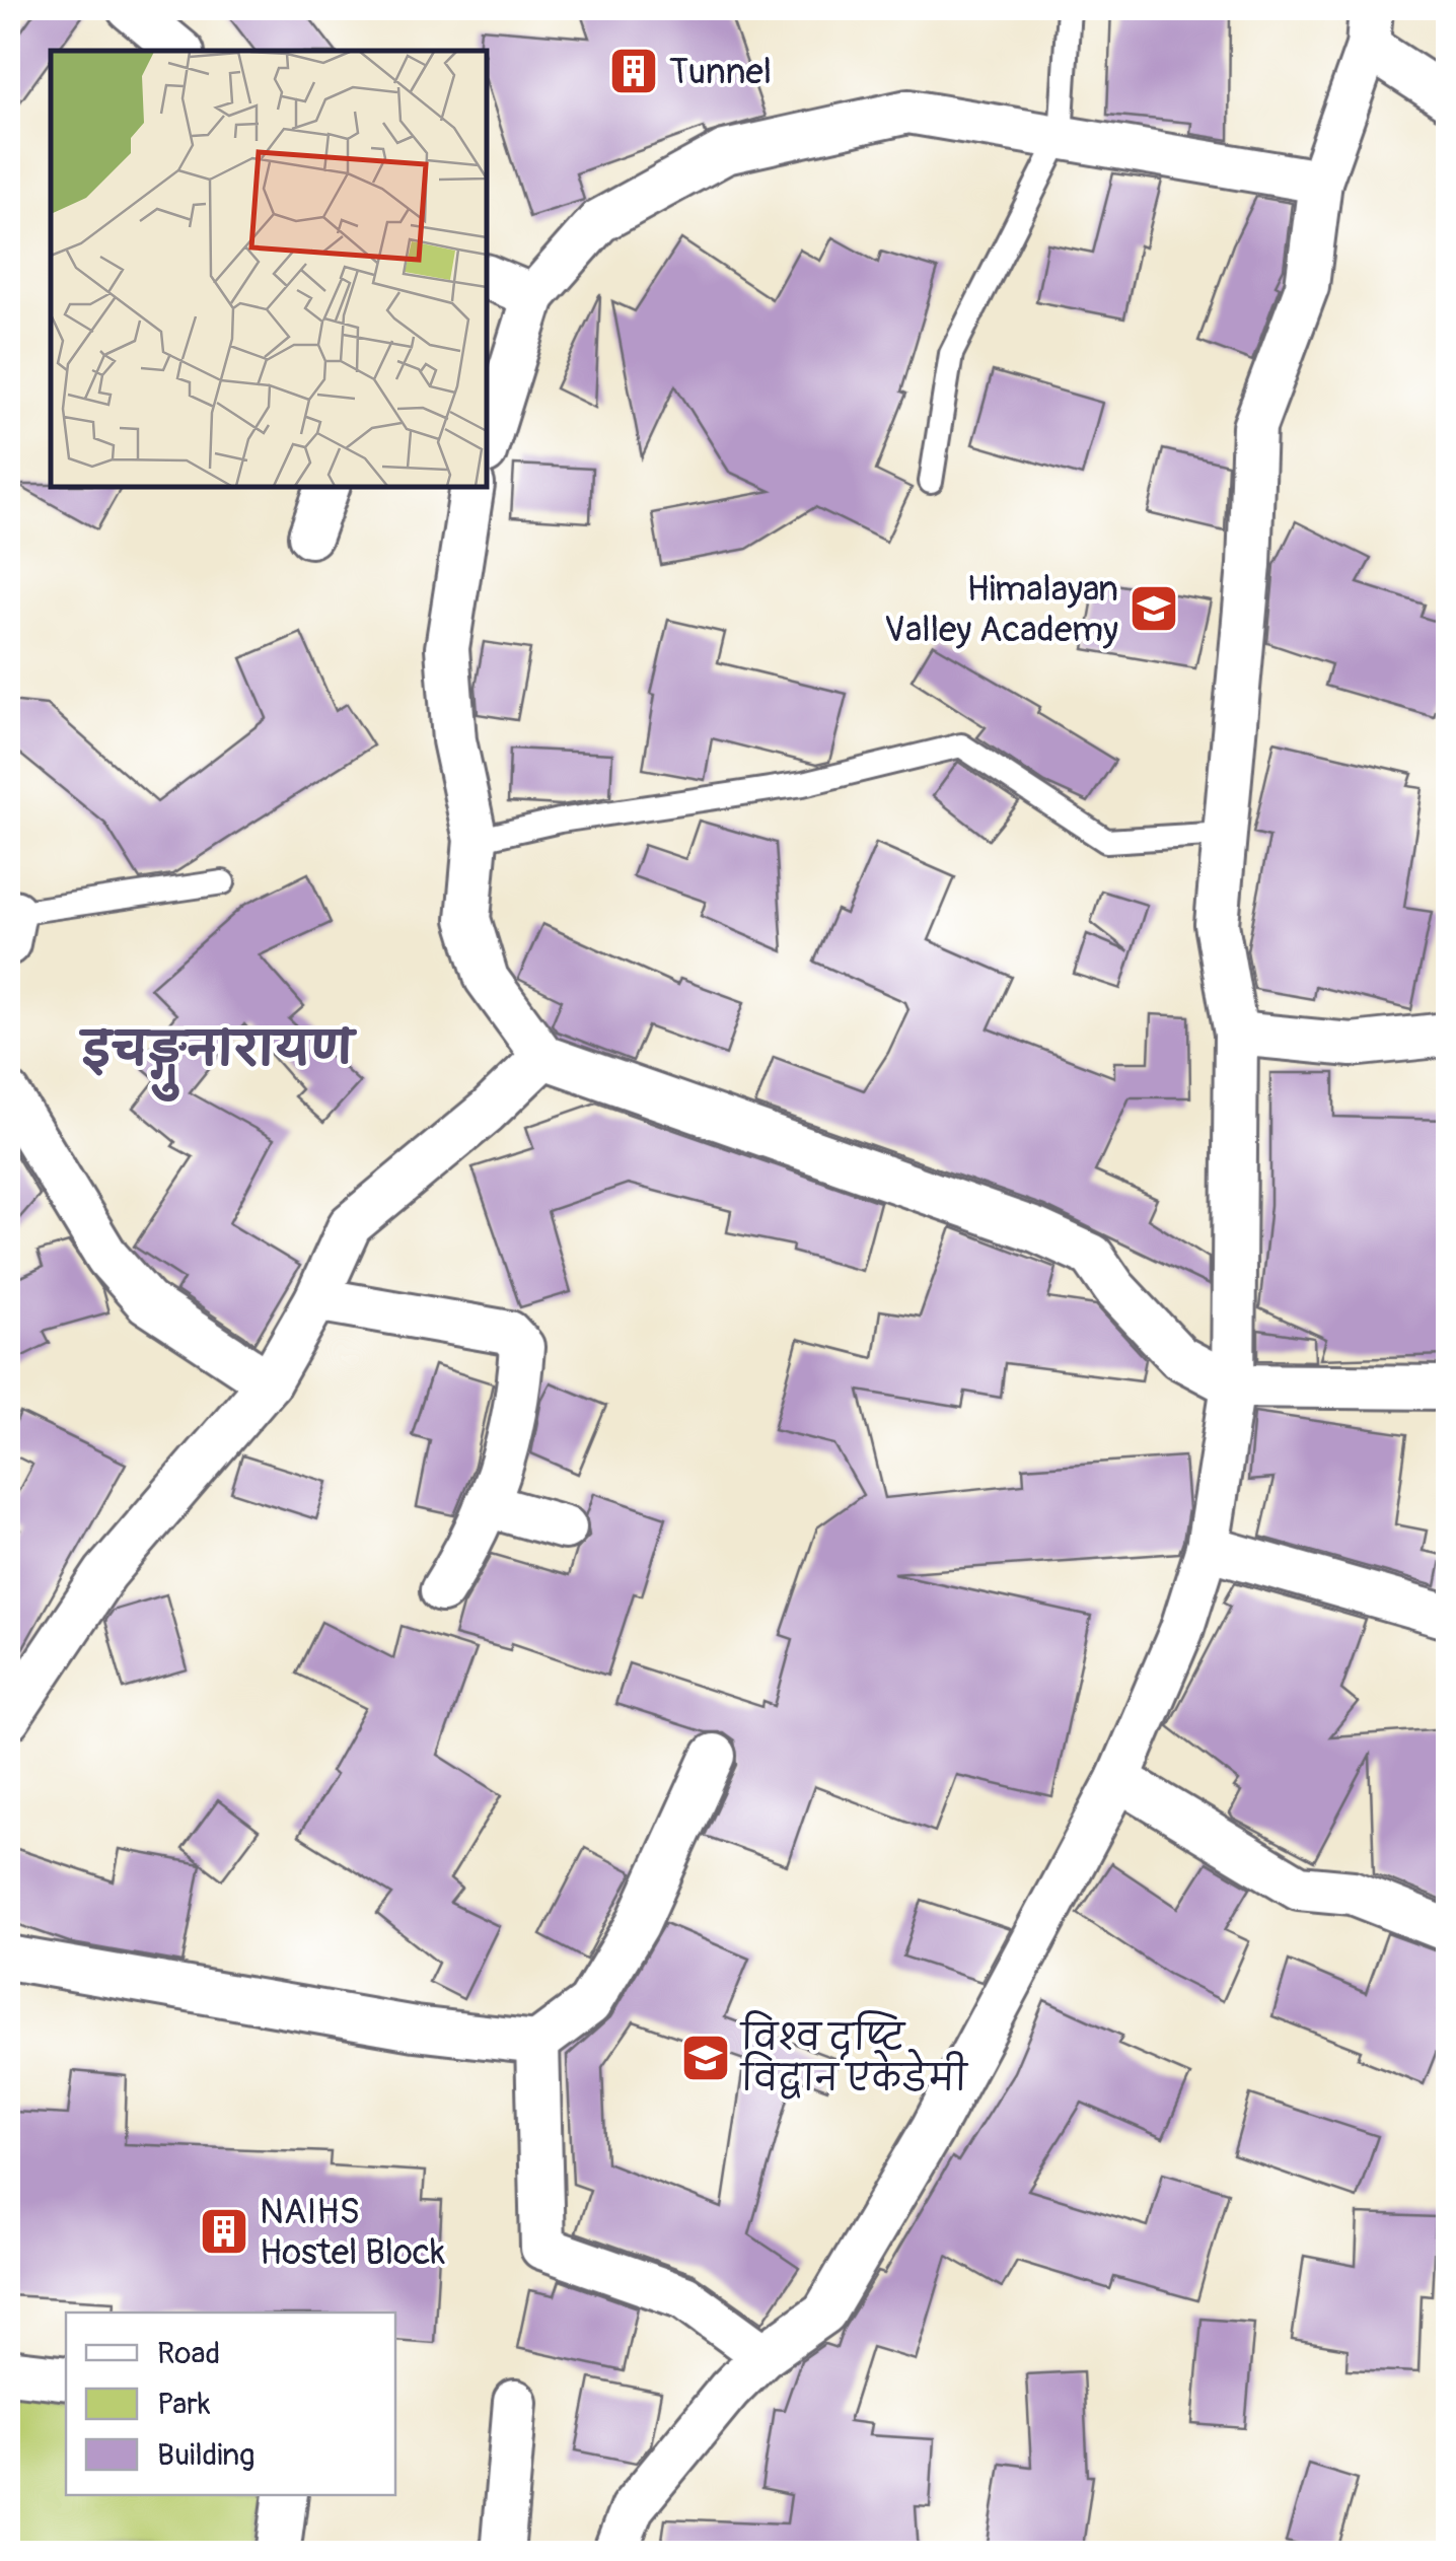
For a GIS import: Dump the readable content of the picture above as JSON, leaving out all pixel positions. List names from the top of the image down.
{
  "districts": ["इचङ्गुनारायण"],
  "places": {
    "building": ["Tunnel", "NAIHS Hostel Block"],
    "school or university": ["Himalayan Valley Academy", "विश्व दृष्टि विद्वान एकेडेमी"]
  },
  "legend": ["Road", "Park", "Building"]
}
